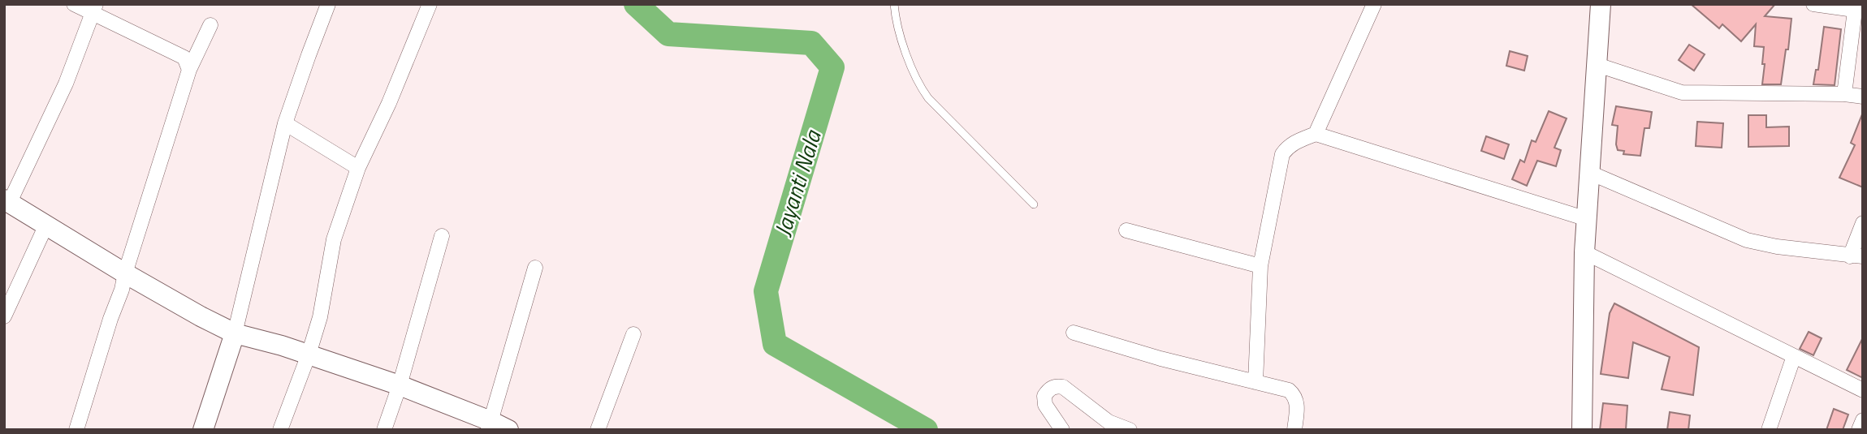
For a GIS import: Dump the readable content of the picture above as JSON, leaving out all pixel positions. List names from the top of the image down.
{
  "water": ["Jayanti Nala"]
}
